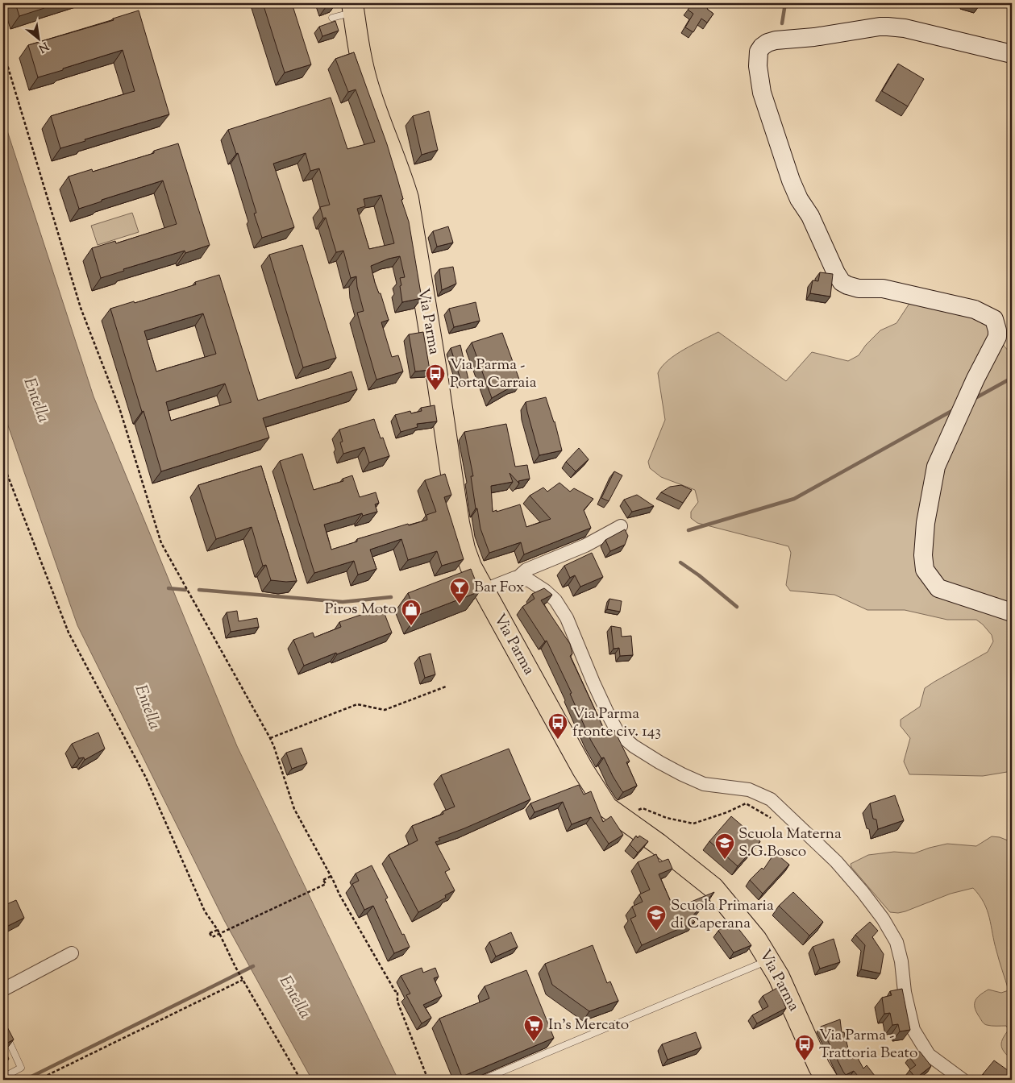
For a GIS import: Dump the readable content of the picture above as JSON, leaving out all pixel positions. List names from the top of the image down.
{
  "streets": {
    "main road": ["Via Parma"]
  },
  "water": ["Entella"],
  "places": {
    "bus stop": ["Via Parma - Porta Carraia", "Via Parma fronte civ. 143", "Via Parma - Trattoria Beato"],
    "bar": ["Bar Fox"],
    "shop": ["Piros Moto"],
    "school or university": ["Scuola Materna S.G.Bosco", "Scuola Primaria di Caperana"],
    "supermarket": ["In's Mercato"]
  },
  "north": "bottom right"
}
